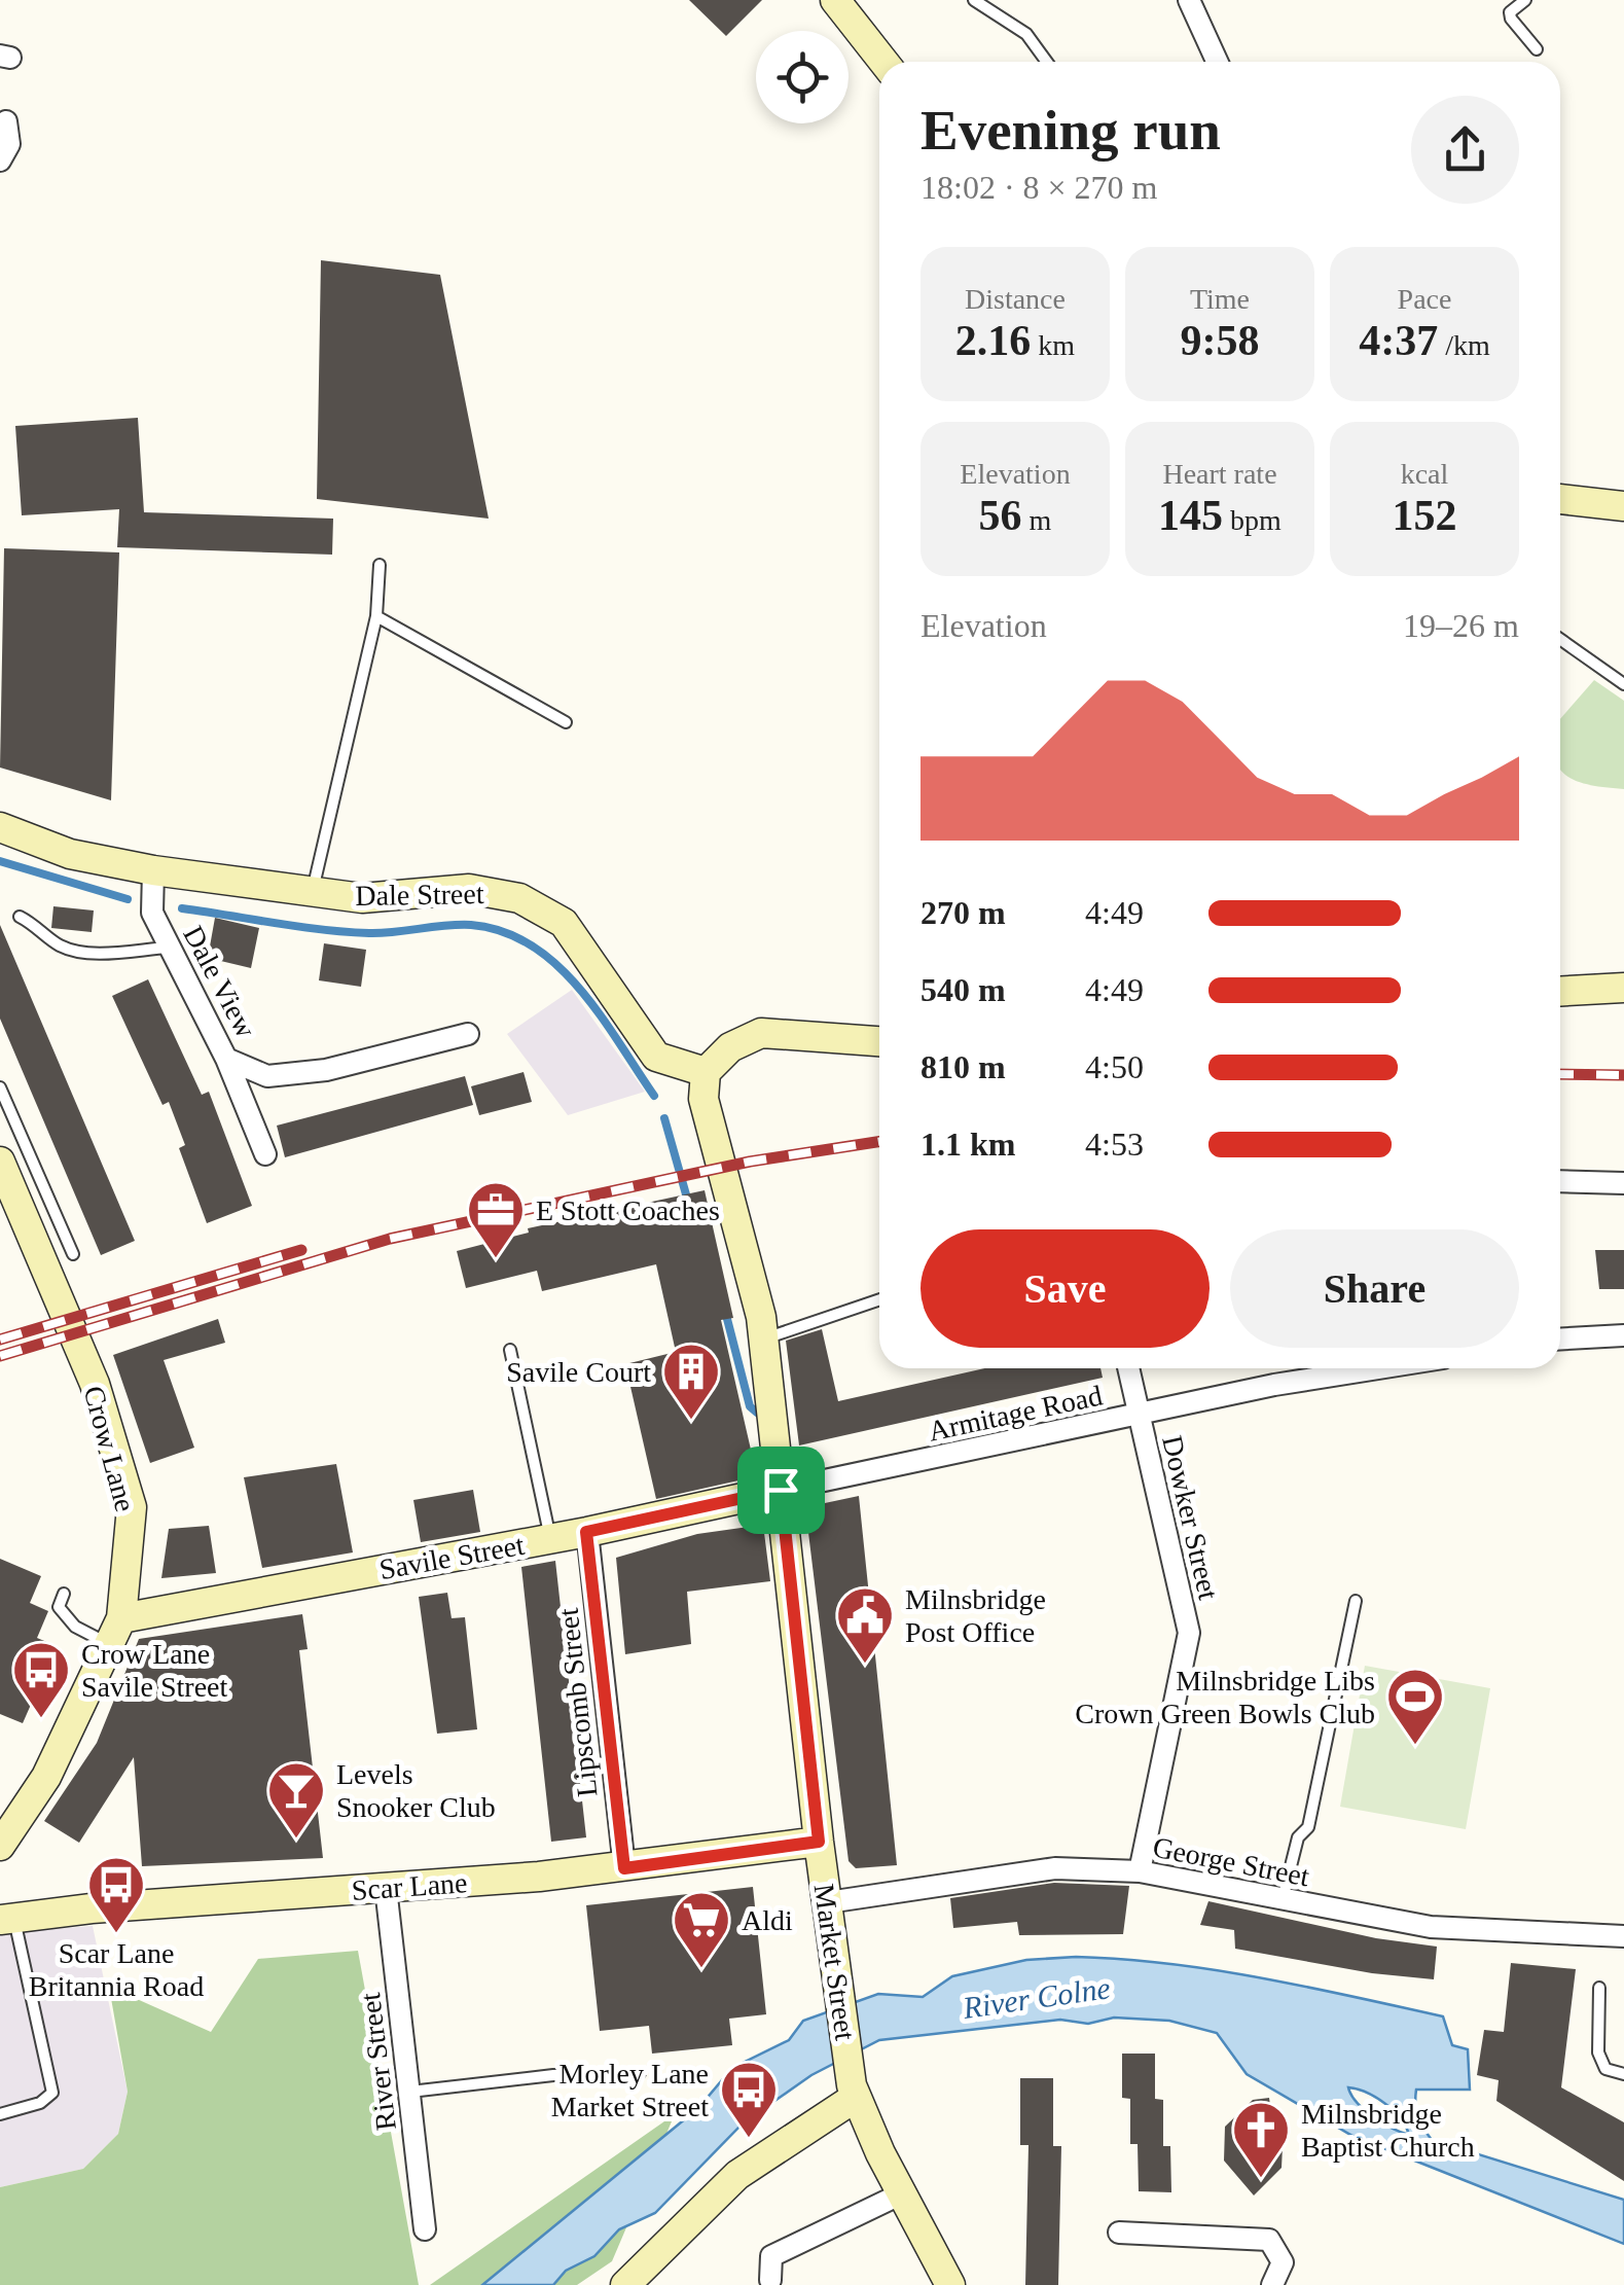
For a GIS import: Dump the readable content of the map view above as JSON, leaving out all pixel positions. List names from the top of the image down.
{
  "streets": {
    "street": [
      "Dale Street",
      "Dale View",
      "Armitage Road",
      "Crow Lane",
      "Dowker Street",
      "Savile Street",
      "Lipscomb Street",
      "George Street",
      "Scar Lane",
      "Market Street",
      "River Street"
    ]
  },
  "crossings": [
    ["Dale Street", "Dale View"],
    ["Dale Street", "Market Street"],
    ["Armitage Road", "Dowker Street"],
    ["Armitage Road", "Savile Street"],
    ["Armitage Road", "Market Street"],
    ["Crow Lane", "Savile Street"],
    ["Dowker Street", "George Street"],
    ["Savile Street", "Lipscomb Street"],
    ["Savile Street", "Market Street"],
    ["Lipscomb Street", "Scar Lane"],
    ["George Street", "Market Street"],
    ["Scar Lane", "Market Street"],
    ["Scar Lane", "River Street"]
  ],
  "water": ["River Colne"],
  "places": {
    "office": ["E Stott Coaches"],
    "building": ["Savile Court"],
    "public building": ["Milnsbridge Post Office"],
    "bus stop": ["Crow Lane Savile Street", "Scar Lane Britannia Road", "Morley Lane Market Street"],
    "sports": ["Milnsbridge Libs Crown Green Bowls Club"],
    "bar": ["Levels Snooker Club"],
    "supermarket": ["Aldi"],
    "church": ["Milnsbridge Baptist Church"]
  },
  "page": {
    "heading": ["Evening run", "18:02 · 8 × 270 m"],
    "stats": [
      ["Distance", "2.16 km"],
      ["Time", "9:58"],
      ["Pace", "4:37 /km"],
      ["Elevation", "56 m"],
      ["Heart rate", "145 bpm"],
      ["kcal", "152"]
    ],
    "chart": ["Elevation", "19–26 m"],
    "list": [
      {
        "name": "270 m",
        "note": "4:49"
      },
      {
        "name": "540 m",
        "note": "4:49"
      },
      {
        "name": "810 m",
        "note": "4:50"
      },
      {
        "name": "1.1 km",
        "note": "4:53"
      }
    ],
    "buttons": ["Save", "Share"]
  }
}
